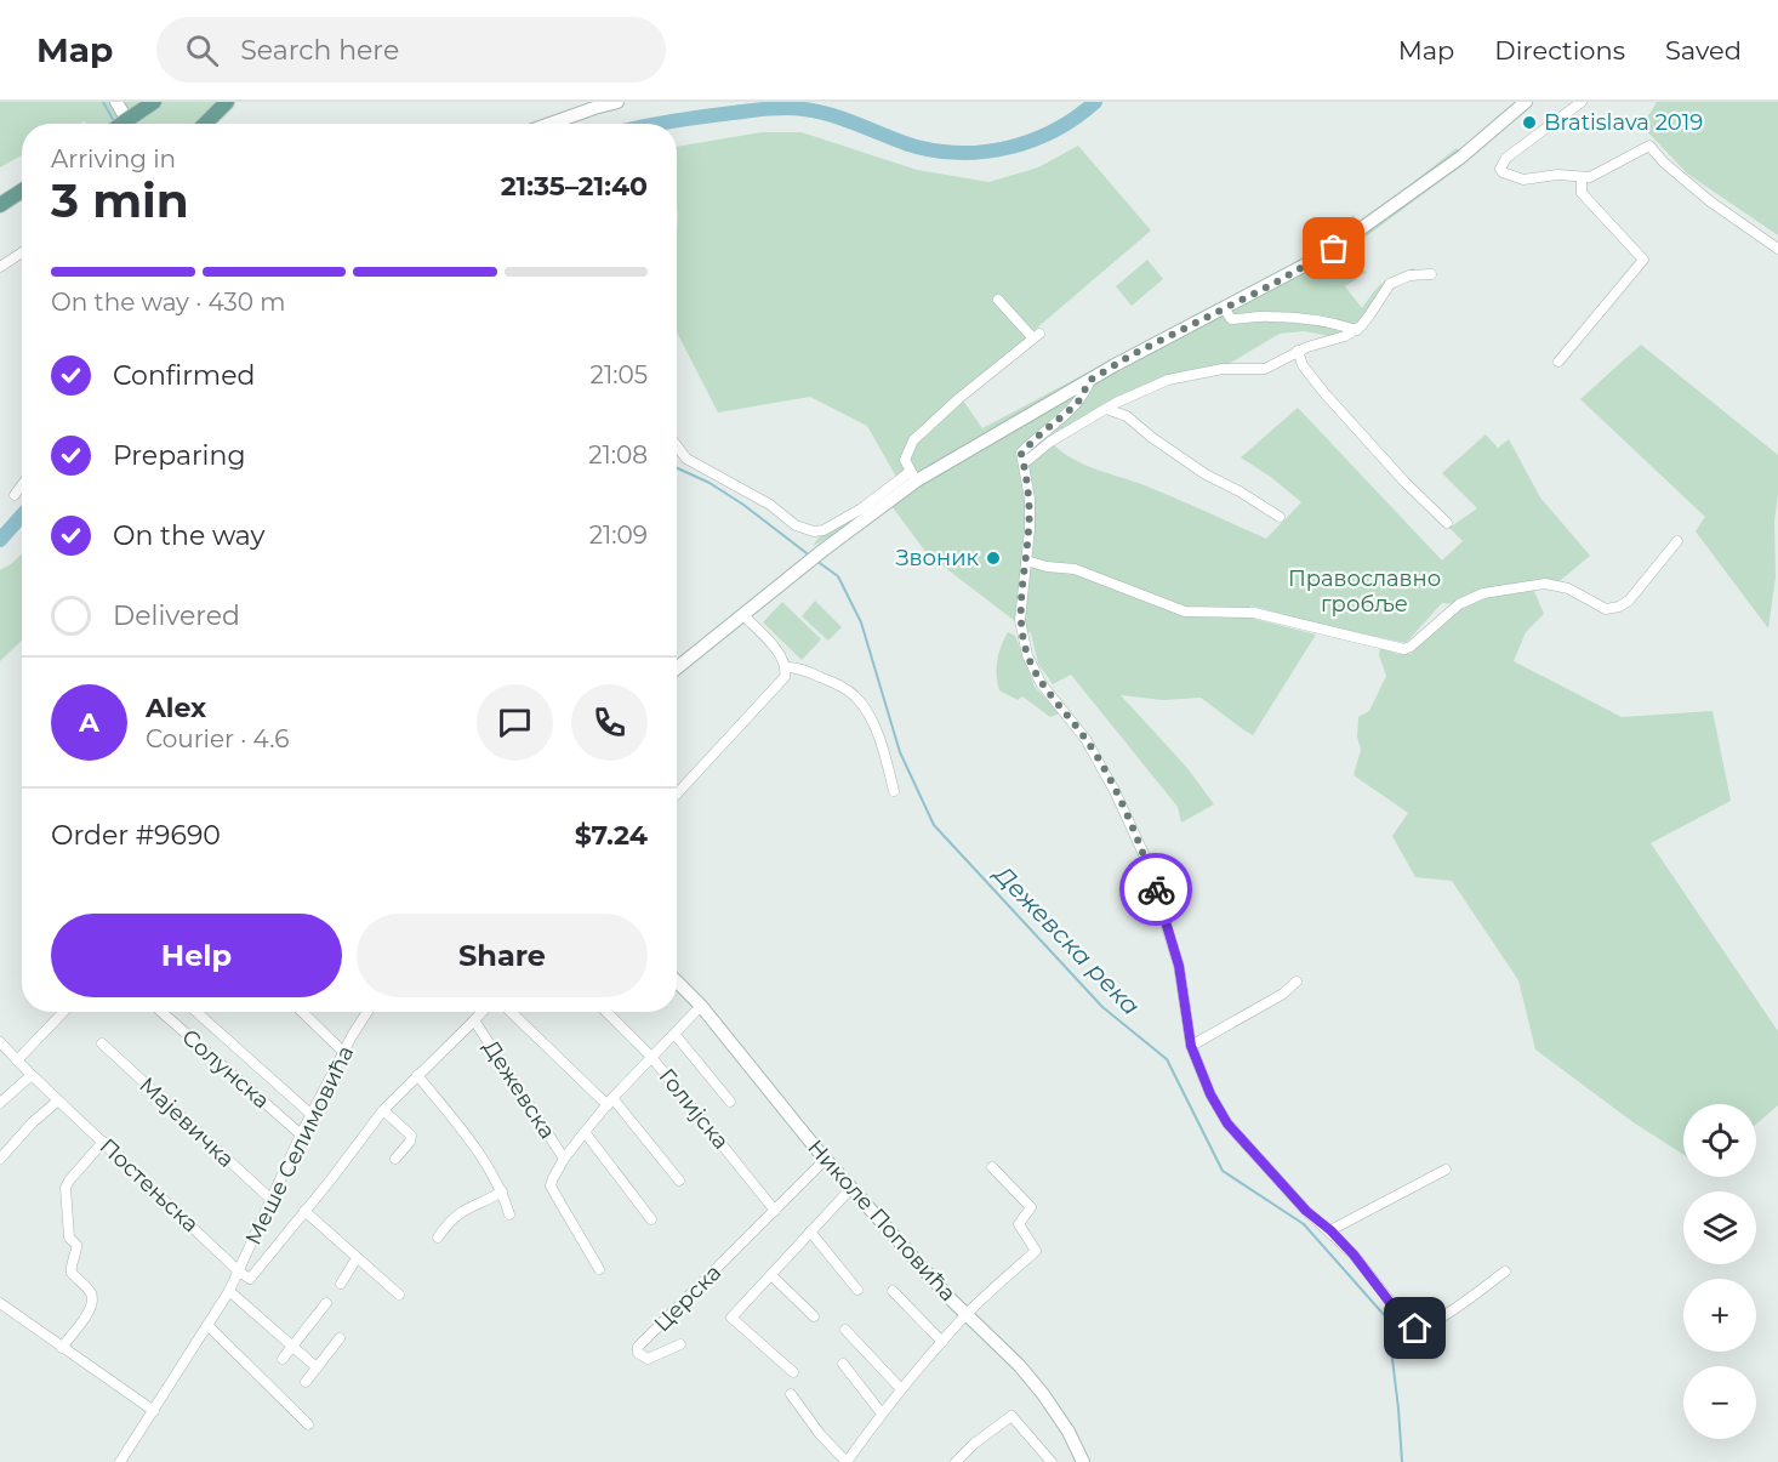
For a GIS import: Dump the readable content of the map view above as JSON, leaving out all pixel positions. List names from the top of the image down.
{
  "streets": {
    "main road": ["Николе Поповића"],
    "street": [
      "Солунска",
      "Дежевска",
      "Голијска",
      "Мајевичка",
      "Меше Селимовића",
      "Постењска",
      "Церска"
    ]
  },
  "crossings": [
    ["Солунска", "Меше Селимовића"],
    ["Дежевска", "Голијска"],
    ["Дежевска", "Меше Селимовића"],
    ["Дежевска", "Постењска"],
    ["Голијска", "Николе Поповића"],
    ["Голијска", "Церска"],
    ["Мајевичка", "Меше Селимовића"],
    ["Меше Селимовића", "Постењска"],
    ["Николе Поповића", "Церска"]
  ],
  "water": ["Дежевска река"],
  "parks": ["Православно гробље"],
  "places": ["Bratislava 2019", "Звоник"],
  "page": {
    "header": "Map",
    "search": "Search here",
    "nav": ["Map", "Directions", "Saved"],
    "heading": ["3 min", "Arriving in", "21:35–21:40"],
    "panel": [
      "Alex",
      "Courier · 4.6",
      "Order #9690",
      "$7.24"
    ],
    "bar": "On the way · 430 m",
    "list": [
      ["Confirmed", "21:05"],
      ["Preparing", "21:08"],
      ["On the way", "21:09"],
      "Delivered"
    ],
    "round": "A",
    "buttons": ["Help", "Share"],
    "map_buttons": ["+", "−"]
  }
}
